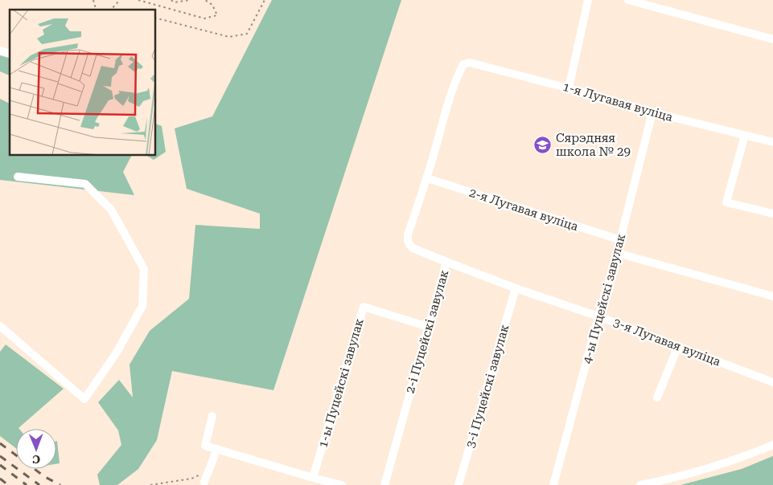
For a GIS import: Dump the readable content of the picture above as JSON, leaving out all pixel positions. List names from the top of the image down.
{
  "streets": {
    "street": [
      "1-я Лугавая вуліца",
      "2-я Лугавая вуліца",
      "4-ы Пуцейскі завулак",
      "2-і Пуцейскі завулак",
      "3-я Лугавая вуліца",
      "1-ы Пуцейскі завулак",
      "3-і Пуцейскі завулак"
    ]
  },
  "crossings": [
    ["1-я Лугавая вуліца", "4-ы Пуцейскі завулак"],
    ["1-я Лугавая вуліца", "2-і Пуцейскі завулак"],
    ["2-я Лугавая вуліца", "4-ы Пуцейскі завулак"],
    ["2-я Лугавая вуліца", "2-і Пуцейскі завулак"],
    ["4-ы Пуцейскі завулак", "3-я Лугавая вуліца"],
    ["2-і Пуцейскі завулак", "3-я Лугавая вуліца"],
    ["2-і Пуцейскі завулак", "1-ы Пуцейскі завулак"],
    ["3-я Лугавая вуліца", "3-і Пуцейскі завулак"]
  ],
  "places": {
    "school or university": ["Сярэдняя школа № 29"]
  },
  "north": "bottom"
}
